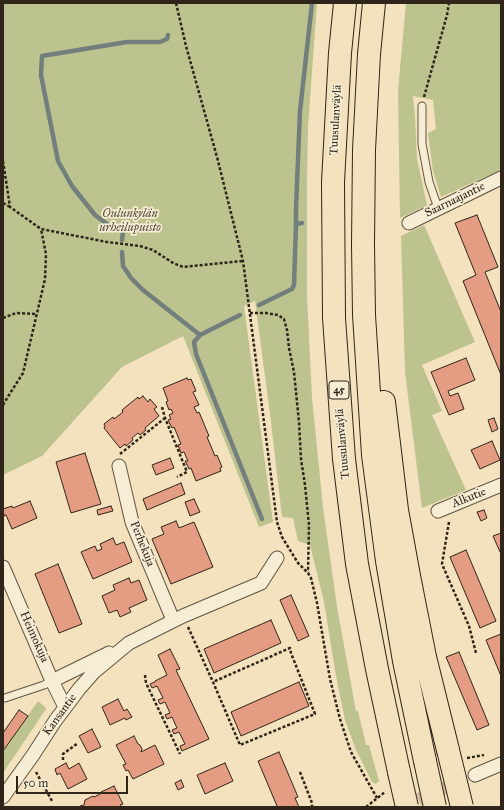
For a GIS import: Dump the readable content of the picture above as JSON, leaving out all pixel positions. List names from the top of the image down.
{
  "streets": {
    "highway": ["Tuusulanväylä", "45"],
    "street": [
      "Saarnaajantie",
      "Alkutie",
      "Perhekuja",
      "Heimokuja",
      "Kansantie"
    ]
  },
  "crossings": [
    ["Perhekuja", "Kansantie"],
    ["Heimokuja", "Kansantie"]
  ],
  "parks": ["Oulunkylän urheilupuisto"],
  "scale_bar": "50 m"
}
